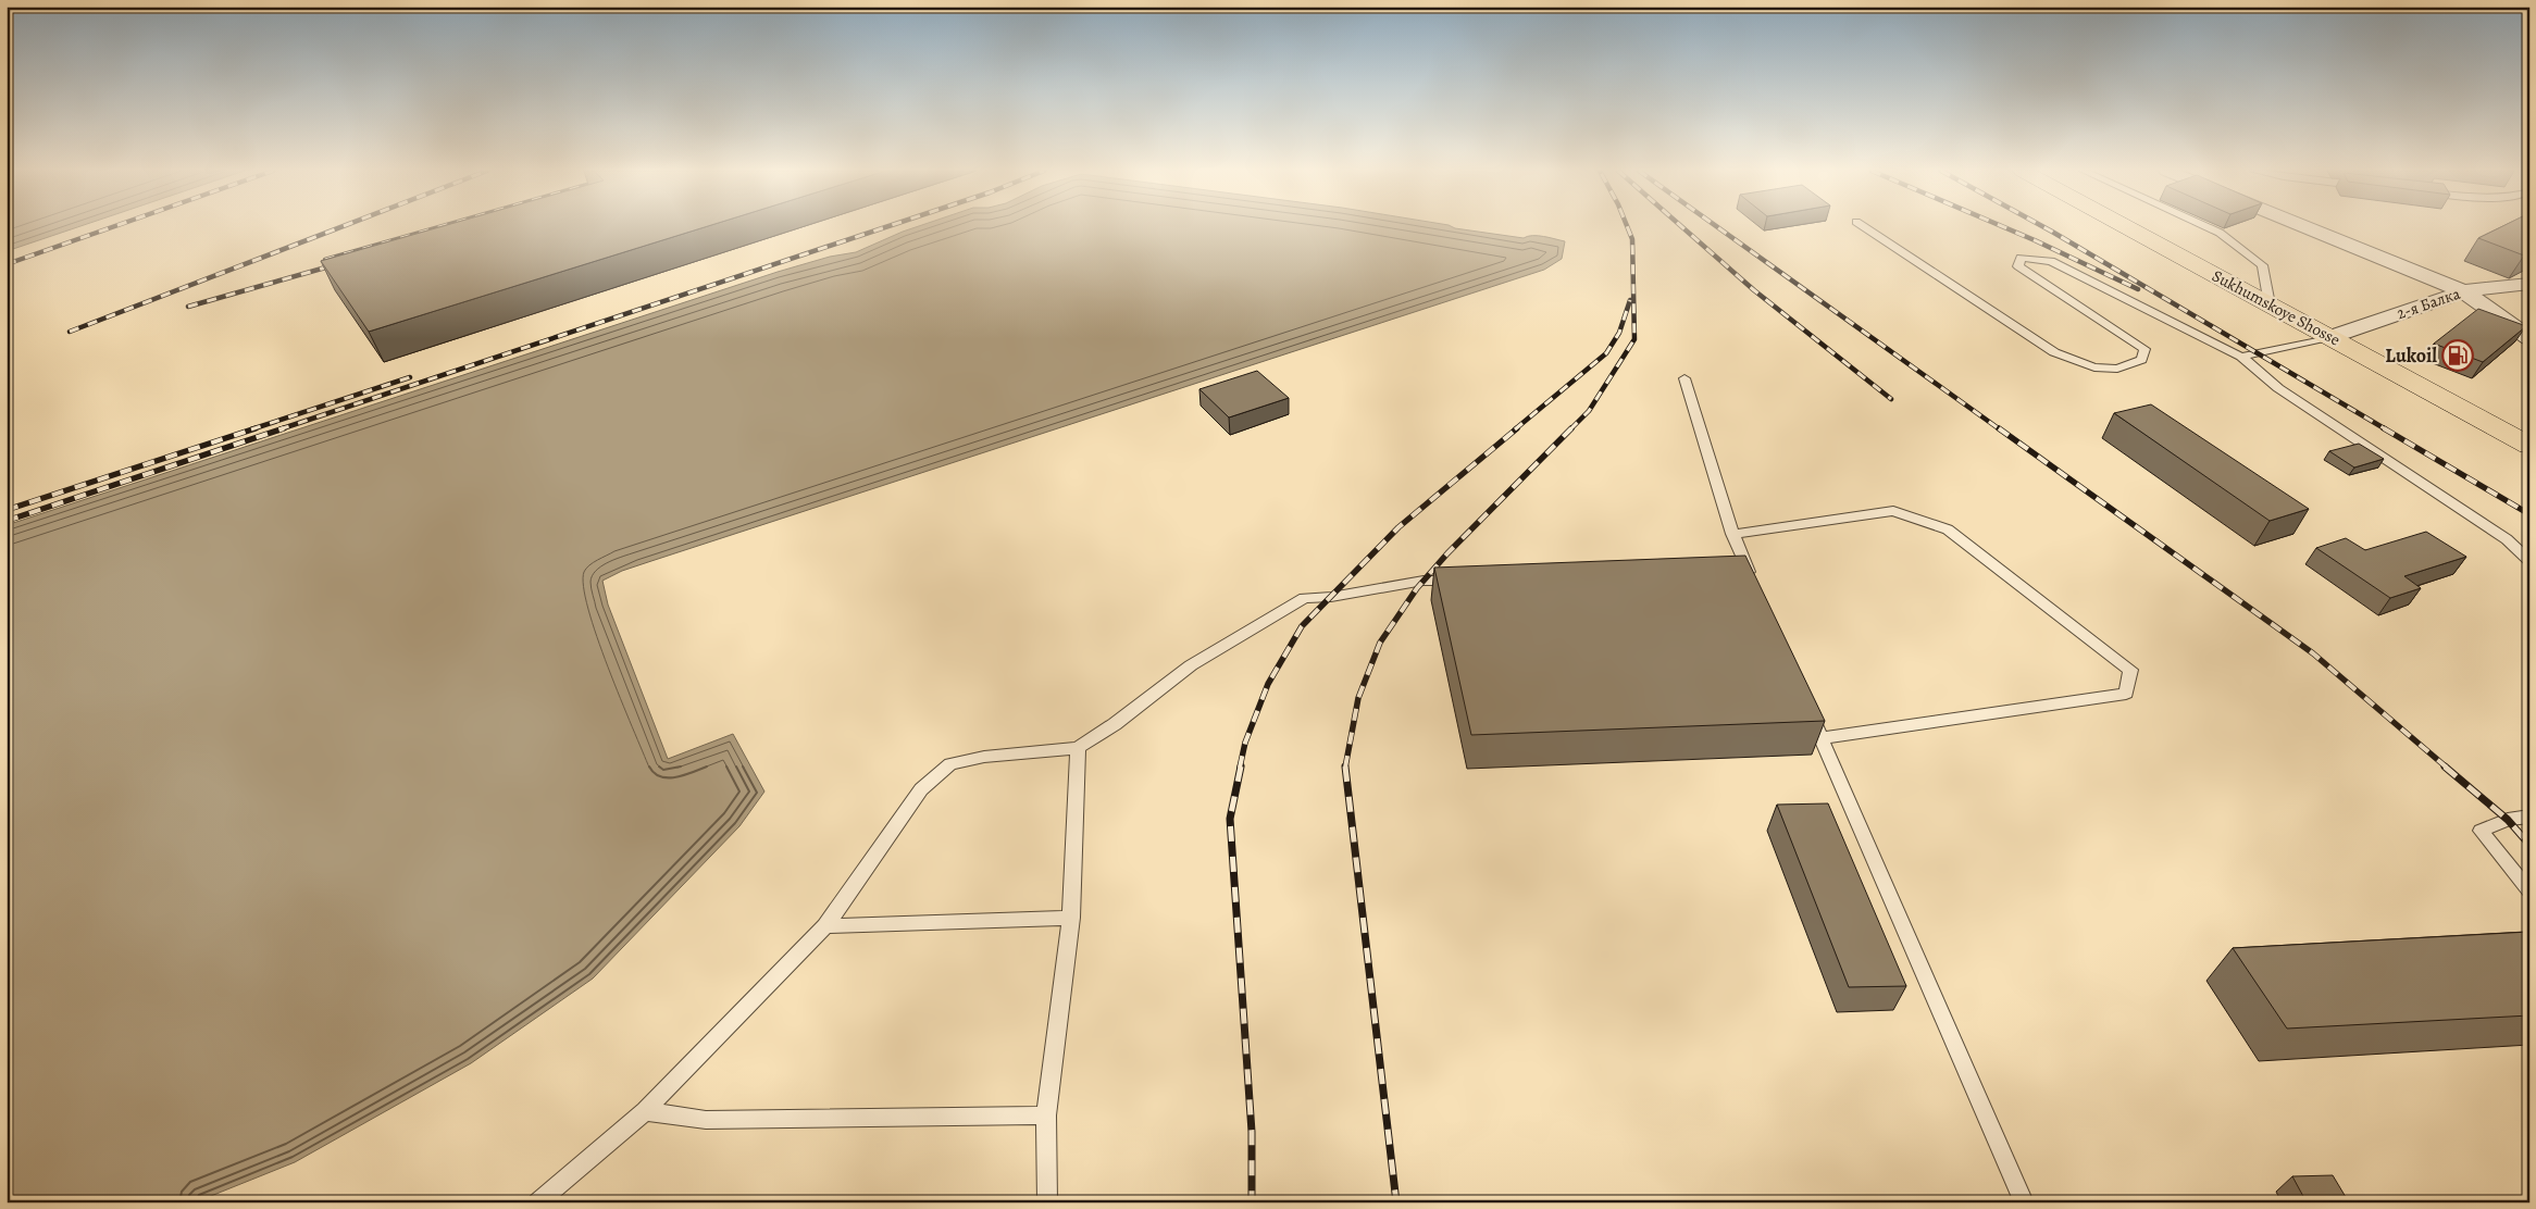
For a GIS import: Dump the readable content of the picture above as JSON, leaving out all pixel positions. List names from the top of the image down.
{
  "streets": {
    "highway": ["Sukhumskoye Shosse"],
    "street": ["2-я Балка"]
  },
  "crossings": [
    ["2-я Балка", "Sukhumskoye Shosse"]
  ],
  "places": {
    "fuel station": ["Lukoil"]
  }
}
